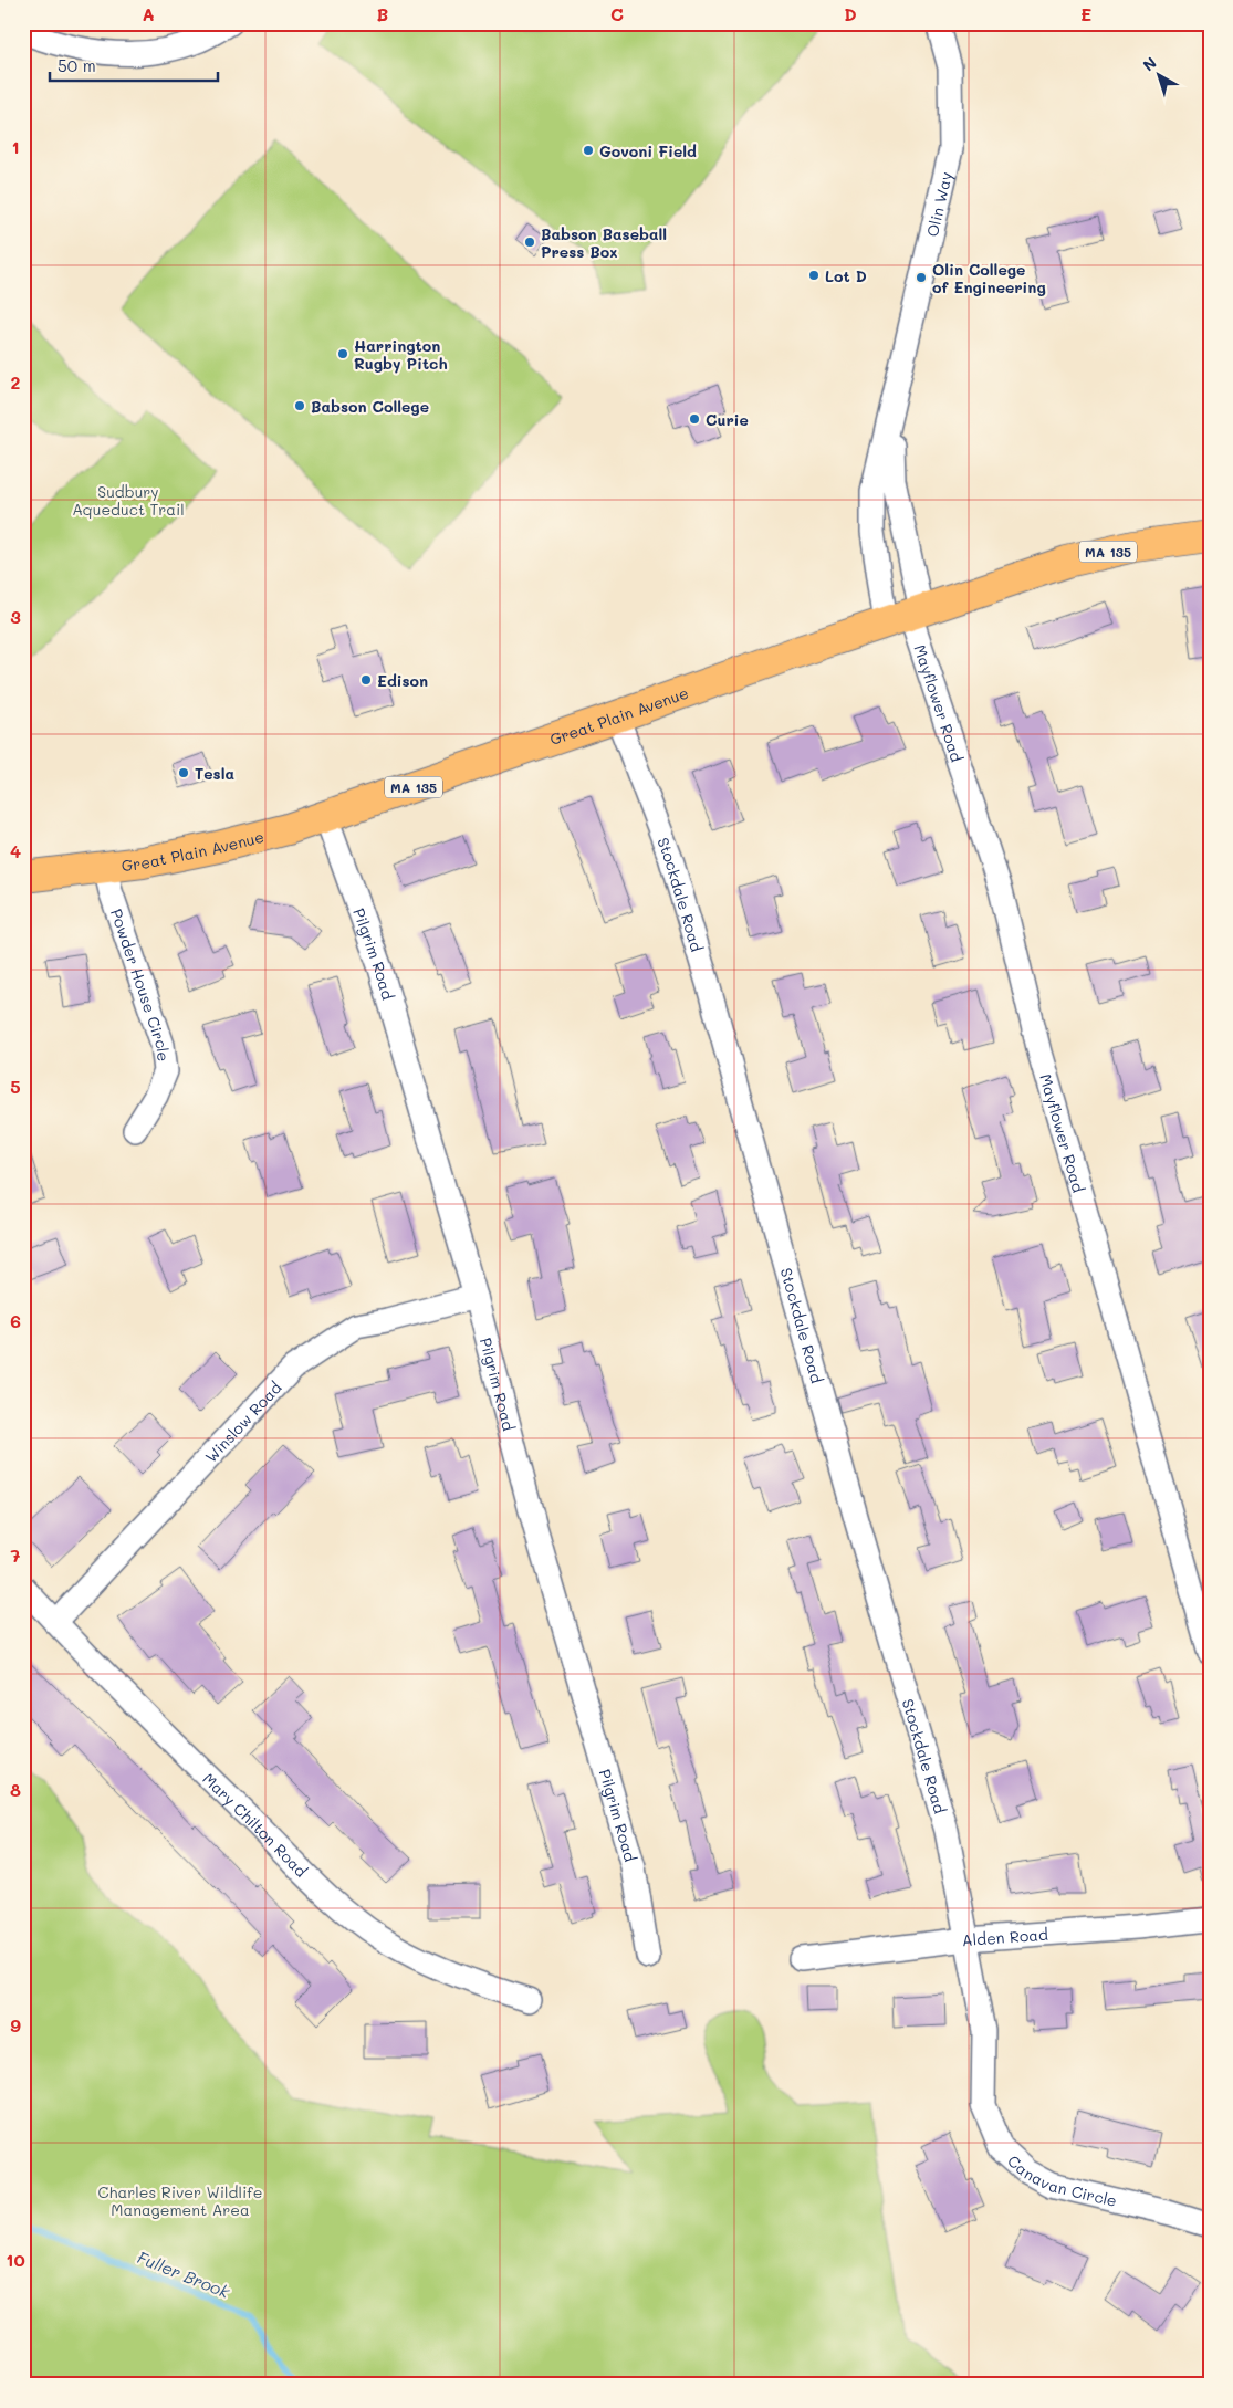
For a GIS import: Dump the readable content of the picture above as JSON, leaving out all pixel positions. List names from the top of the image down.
{
  "streets": {
    "main road": ["MA 135", "Great Plain Avenue"],
    "street": [
      "Olin Way",
      "Mayflower Road",
      "Stockdale Road",
      "Pilgrim Road",
      "Powder House Circle",
      "Winslow Road",
      "Mary Chilton Road",
      "Alden Road",
      "Canavan Circle"
    ]
  },
  "crossings": [
    ["Olin Way", "Mayflower Road"],
    ["Olin Way", "Great Plain Avenue"],
    ["Mayflower Road", "Great Plain Avenue"],
    ["Great Plain Avenue", "Stockdale Road"],
    ["Great Plain Avenue", "Pilgrim Road"],
    ["Great Plain Avenue", "Powder House Circle"],
    ["Stockdale Road", "Alden Road"],
    ["Stockdale Road", "Canavan Circle"],
    ["Pilgrim Road", "Winslow Road"],
    ["Winslow Road", "Mary Chilton Road"],
    ["Alden Road", "Canavan Circle"]
  ],
  "water": ["Fuller Brook"],
  "parks": ["Sudbury Aqueduct Trail", "Charles River Wildlife Management Area"],
  "places": [
    "Govoni Field",
    "Babson Baseball Press Box",
    "Lot D",
    "Olin College of Engineering",
    "Harrington Rugby Pitch",
    "Babson College",
    "Curie",
    "Edison",
    "Tesla"
  ],
  "scale_bar": "50 m",
  "north": "top left",
  "grid": {
    "columns": [
      "A",
      "B",
      "C",
      "D",
      "E"
    ],
    "rows": [
      "1",
      "2",
      "3",
      "4",
      "5",
      "6",
      "7",
      "8",
      "9",
      "10"
    ]
  }
}
